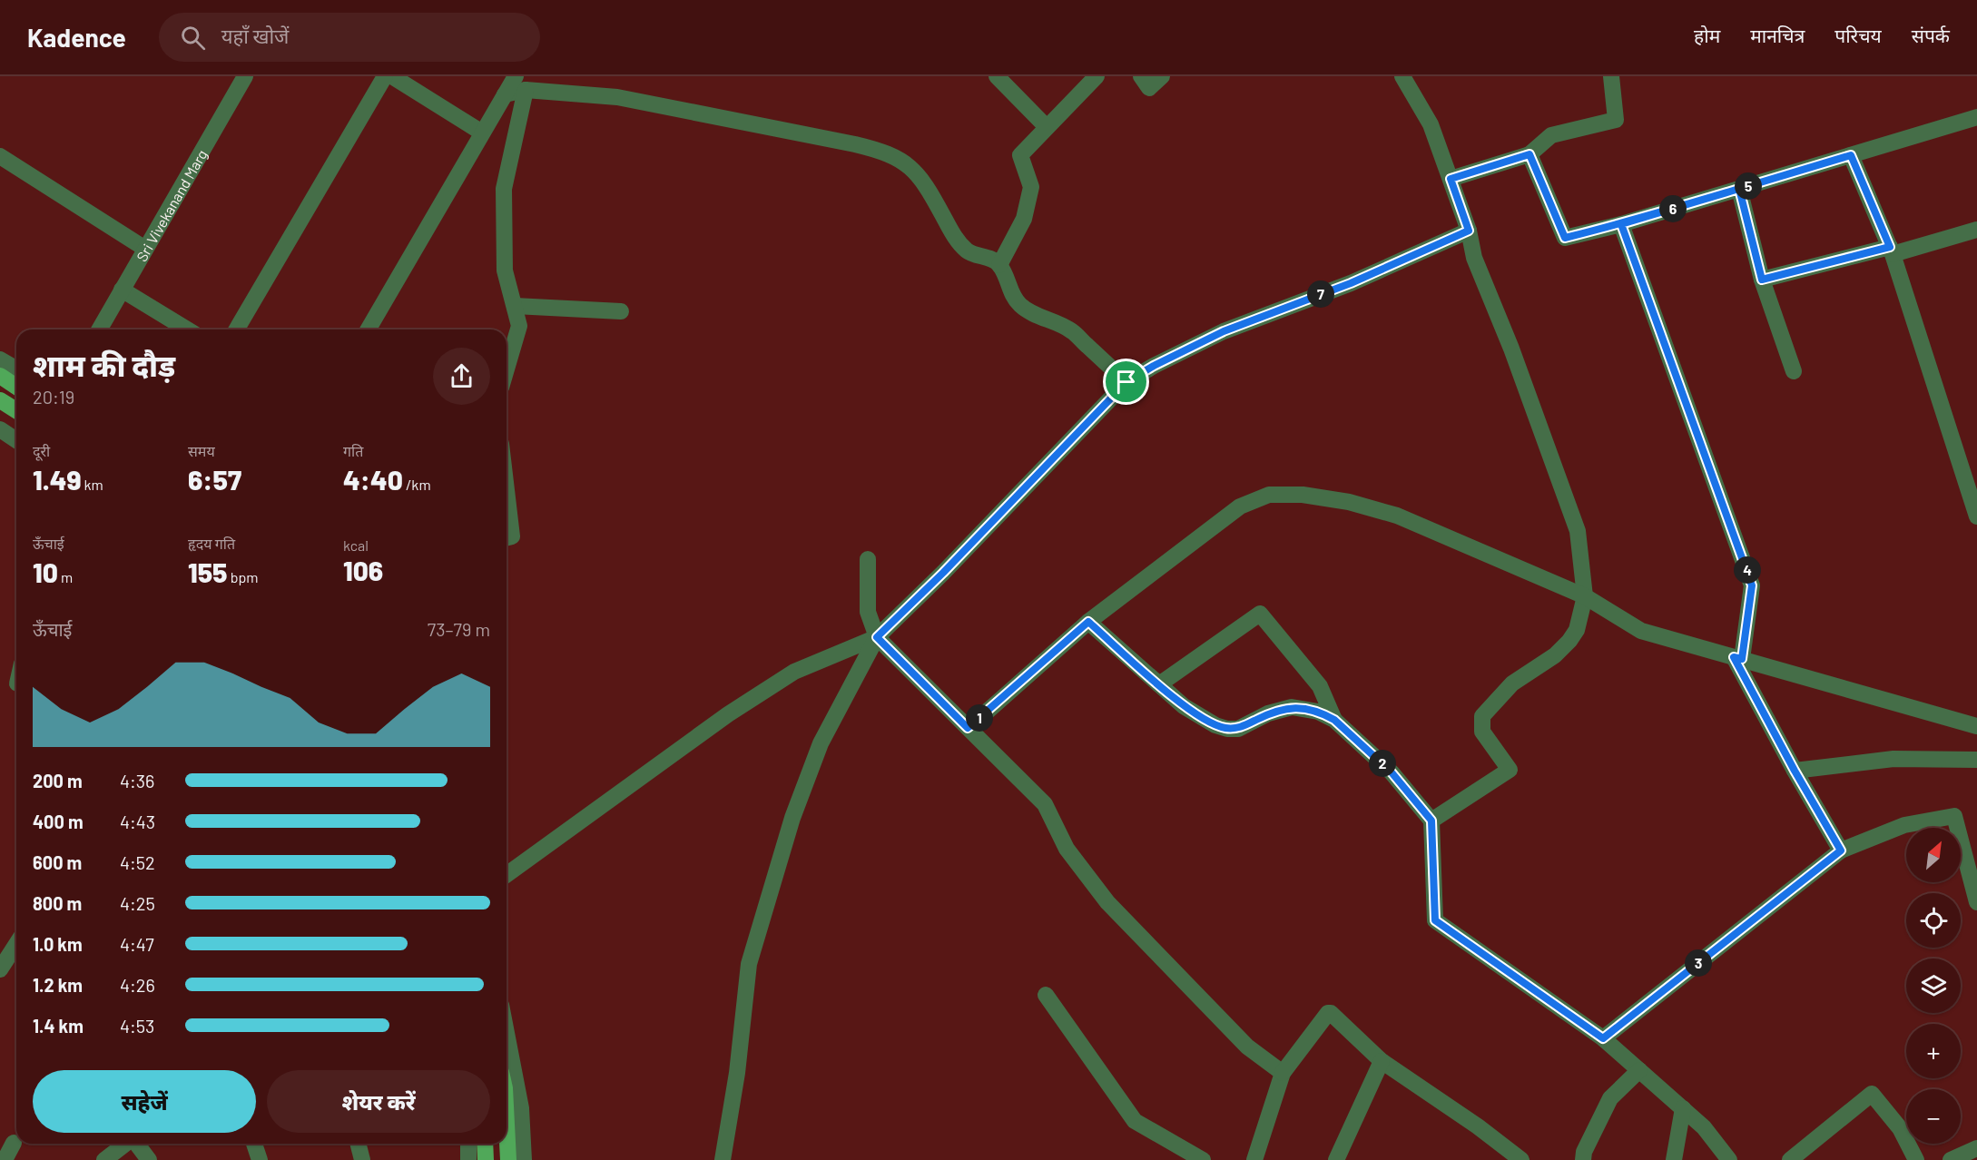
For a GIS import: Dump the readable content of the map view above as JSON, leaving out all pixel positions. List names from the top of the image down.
{
  "streets": {
    "street": ["Sri Vivekanand Marg"]
  },
  "north": "top right",
  "page": {
    "header": "Kadence",
    "search": "यहाँ खोजें",
    "nav": [
      "होम",
      "मानचित्र",
      "परिचय",
      "संपर्क"
    ],
    "pins": [
      "5",
      "6",
      "7",
      "4",
      "1",
      "2",
      "3"
    ],
    "heading": ["शाम की दौड़", "20:19"],
    "stats": [
      ["दूरी", "1.49 km"],
      ["समय", "6:57"],
      ["गति", "4:40 /km"],
      ["ऊँचाई", "10 m"],
      ["हृदय गति", "155 bpm"],
      ["kcal", "106"]
    ],
    "chart": ["ऊँचाई", "73–79 m"],
    "list": [
      {
        "name": "200 m",
        "note": "4:36"
      },
      {
        "name": "400 m",
        "note": "4:43"
      },
      {
        "name": "600 m",
        "note": "4:52"
      },
      {
        "name": "800 m",
        "note": "4:25"
      },
      {
        "name": "1.0 km",
        "note": "4:47"
      },
      {
        "name": "1.2 km",
        "note": "4:26"
      },
      {
        "name": "1.4 km",
        "note": "4:53"
      }
    ],
    "map_buttons": ["+", "−"],
    "buttons": ["सहेजें", "शेयर करें"]
  }
}
